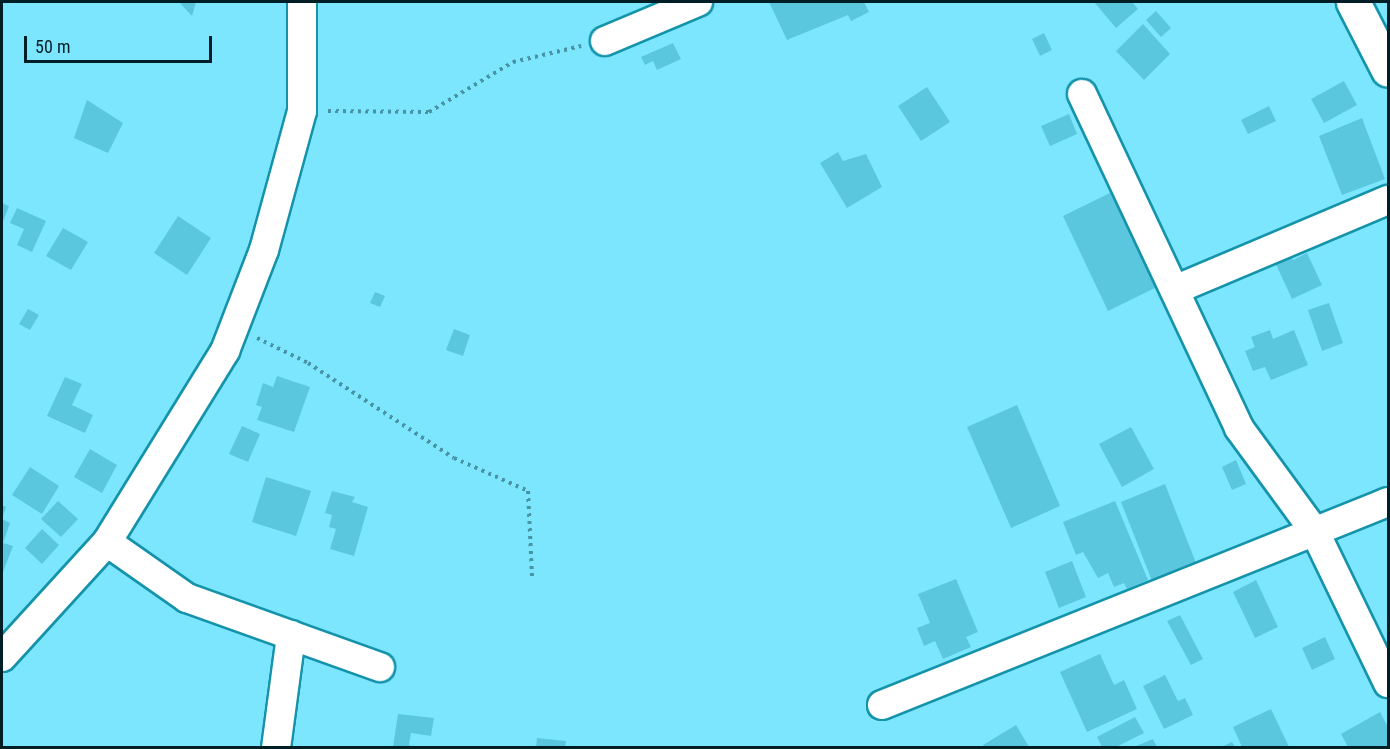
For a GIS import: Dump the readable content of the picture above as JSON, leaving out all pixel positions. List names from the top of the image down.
{
  "scale_bar": "50 m"
}
